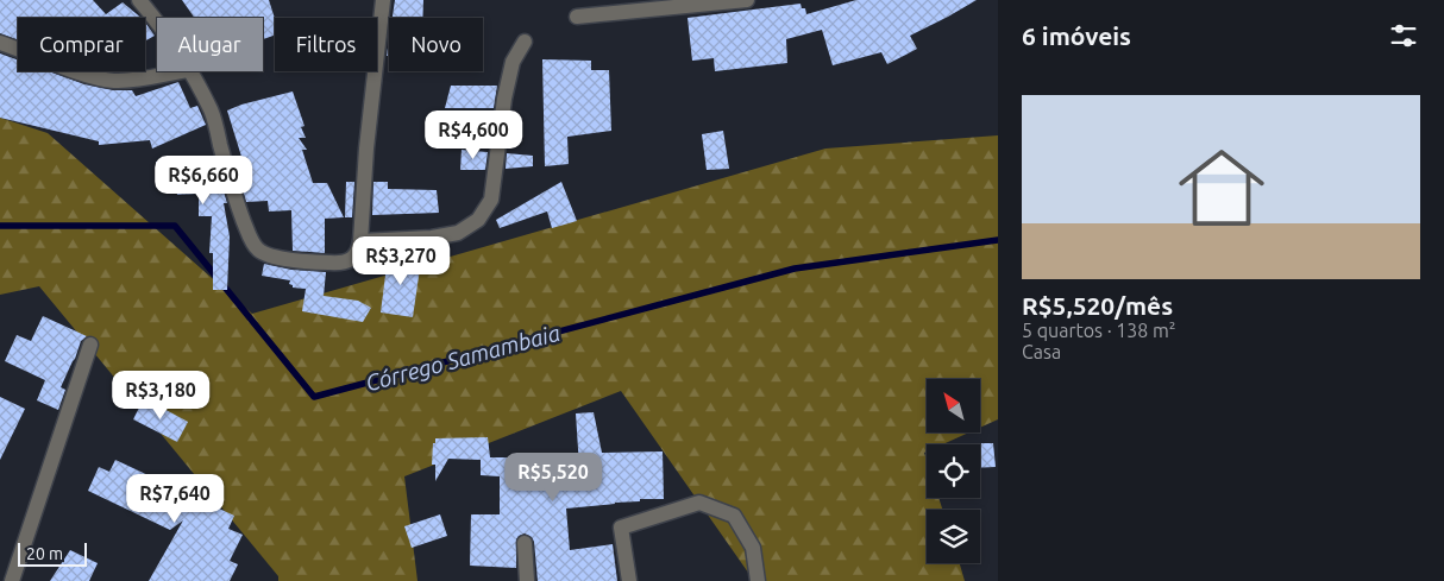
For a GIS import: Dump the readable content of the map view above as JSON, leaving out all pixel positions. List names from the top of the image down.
{
  "water": ["Córrego Samambaia"],
  "scale_bar": "20 m",
  "north": "top left",
  "page": {
    "heading": "6 imóveis",
    "chip": [
      "Comprar",
      "Alugar",
      "Filtros",
      "Novo"
    ],
    "list": [
      {
        "name": "R$5,520/mês",
        "note": "5 quartos · 138 m² · Casa"
      }
    ],
    "price": [
      "R$4,600",
      "R$6,660",
      "R$3,270",
      "R$3,180",
      "R$5,520",
      "R$7,640"
    ],
    "scale": "20 m"
  }
}
